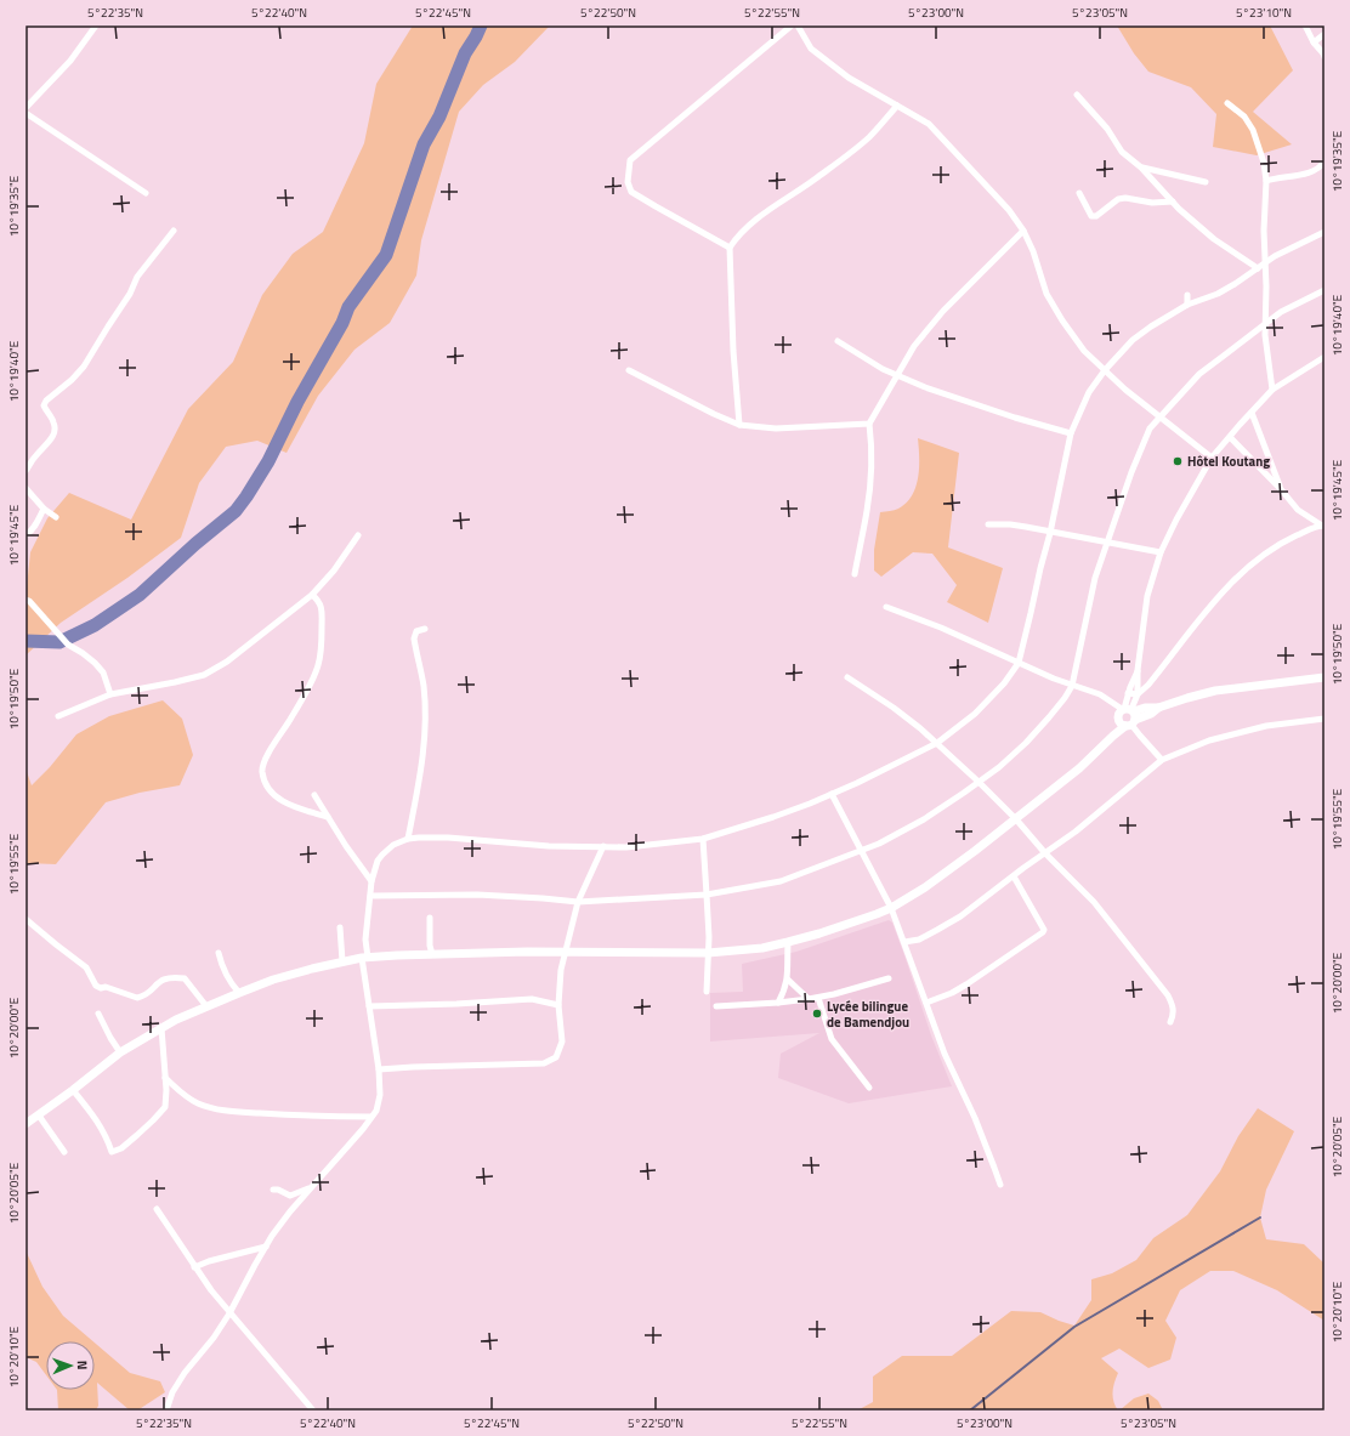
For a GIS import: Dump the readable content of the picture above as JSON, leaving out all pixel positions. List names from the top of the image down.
{
  "places": ["Hôtel Koutang", "Lycée bilingue de Bamendjou"],
  "north": "right",
  "coordinates": [
    "5°22'35\"N",
    "5°22'40\"N",
    "5°22'45\"N",
    "5°22'50\"N",
    "5°22'55\"N",
    "5°23'00\"N",
    "5°23'05\"N",
    "5°23'10\"N",
    "10°19'35\"E",
    "10°19'40\"E",
    "10°19'45\"E",
    "10°19'50\"E",
    "10°19'55\"E",
    "10°20'00\"E",
    "10°20'05\"E",
    "10°20'10\"E"
  ]
}
